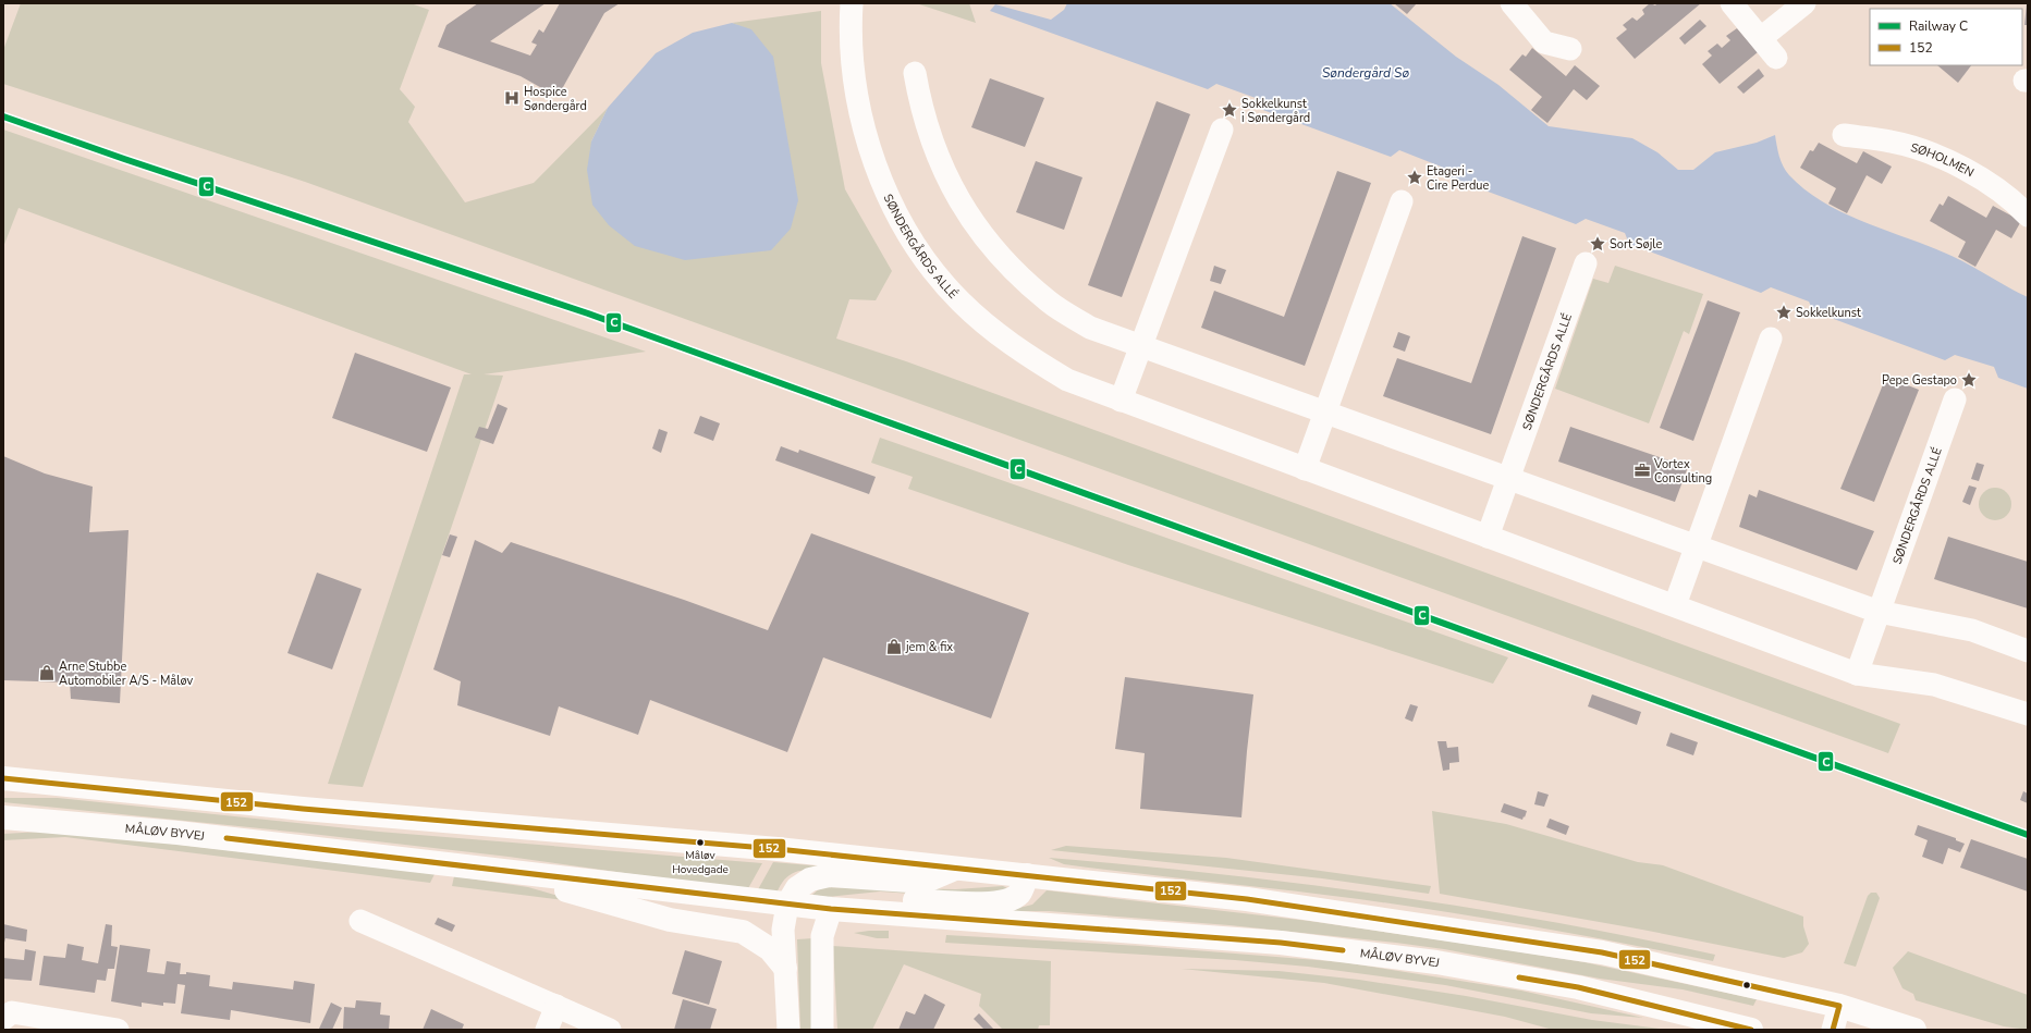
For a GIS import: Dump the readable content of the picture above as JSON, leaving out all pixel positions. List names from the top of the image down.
{
  "streets": {
    "main road": ["MÅLØV BYVEJ"],
    "street": ["SØHOLMEN", "SØNDERGÅRDS ALLÉ"]
  },
  "water": ["Søndergård Sø"],
  "places": {
    "hospital": ["Hospice Søndergård"],
    "place": [
      "Sokkelkunst i Søndergård",
      "Etageri - Cire Perdue",
      "Sort Søjle",
      "Sokkelkunst",
      "Pepe Gestapo"
    ],
    "office": ["Vortex Consulting"],
    "shop": ["jem & fix", "Arne Stubbe Automobiler A/S - Måløv"],
    "other": ["Måløv Hovedgade"]
  },
  "lines": ["rail line C", "transit line 152"],
  "legend": ["Railway C", "152"]
}
